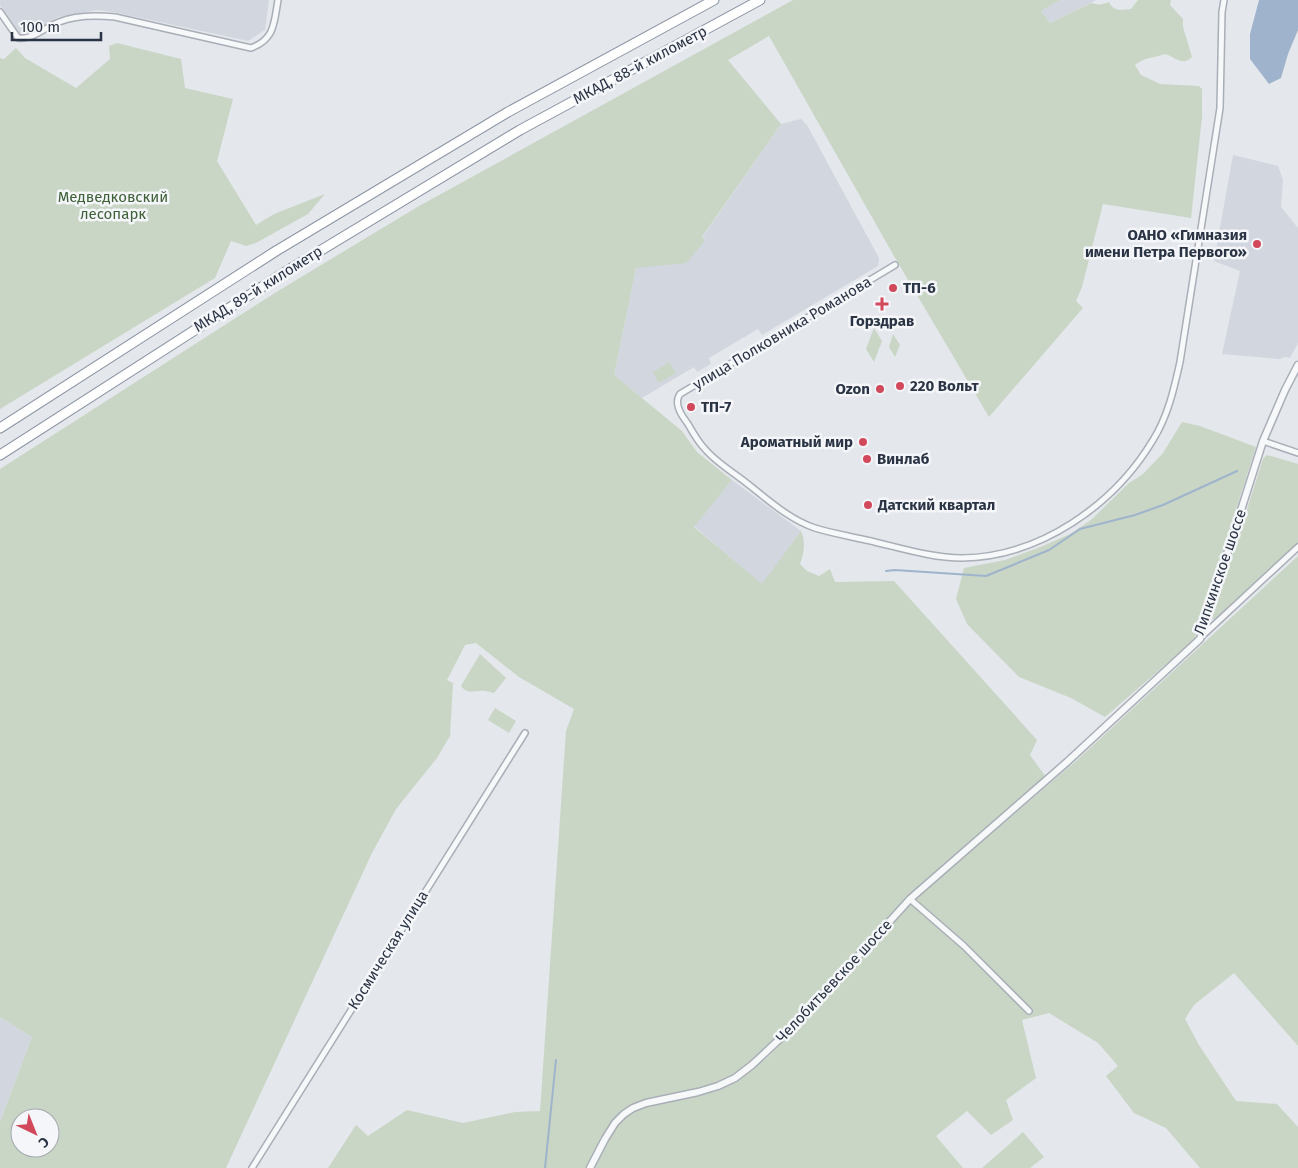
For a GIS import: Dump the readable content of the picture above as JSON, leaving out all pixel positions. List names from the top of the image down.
{
  "streets": {
    "highway": ["МКАД, 88-й километр", "МКАД, 89-й километр"],
    "street": [
      "улица Полковника Романова",
      "Липкинское шоссе",
      "Космическая улица",
      "Челобитьевское шоссе"
    ]
  },
  "crossings": [
    ["МКАД, 88-й километр", "МКАД, 89-й километр"],
    ["Липкинское шоссе", "Челобитьевское шоссе"]
  ],
  "parks": ["Медведковский лесопарк"],
  "places": {
    "other": [
      "ОАНО «Гимназия имени Петра Первого»",
      "ТП-6",
      "220 Вольт",
      "Ozon",
      "ТП-7",
      "Ароматный мир",
      "Винлаб",
      "Датский квартал"
    ],
    "health": ["Горздрав"]
  },
  "scale_bar": "100 m",
  "north": "bottom right"
}
